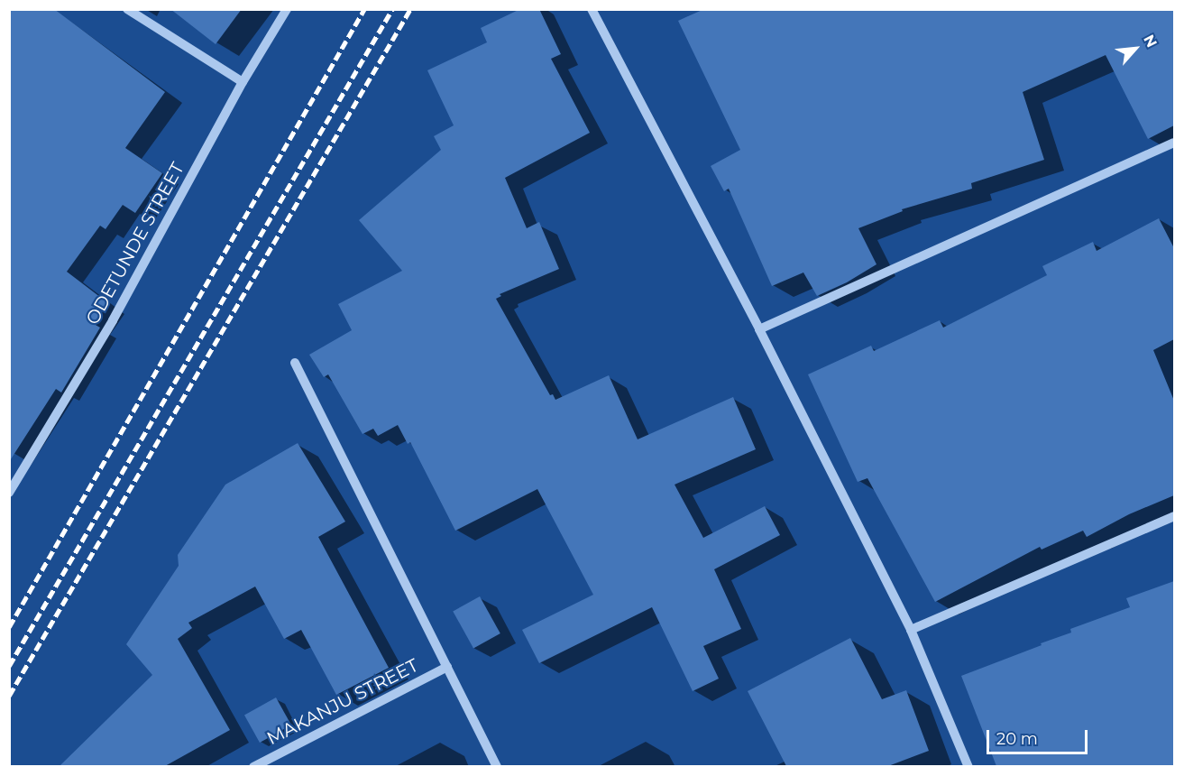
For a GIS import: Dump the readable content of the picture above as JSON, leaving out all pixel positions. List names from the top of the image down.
{
  "streets": {
    "street": ["ODETUNDE STREET", "MAKANJU STREET"]
  },
  "scale_bar": "20 m",
  "north": "top right"
}
